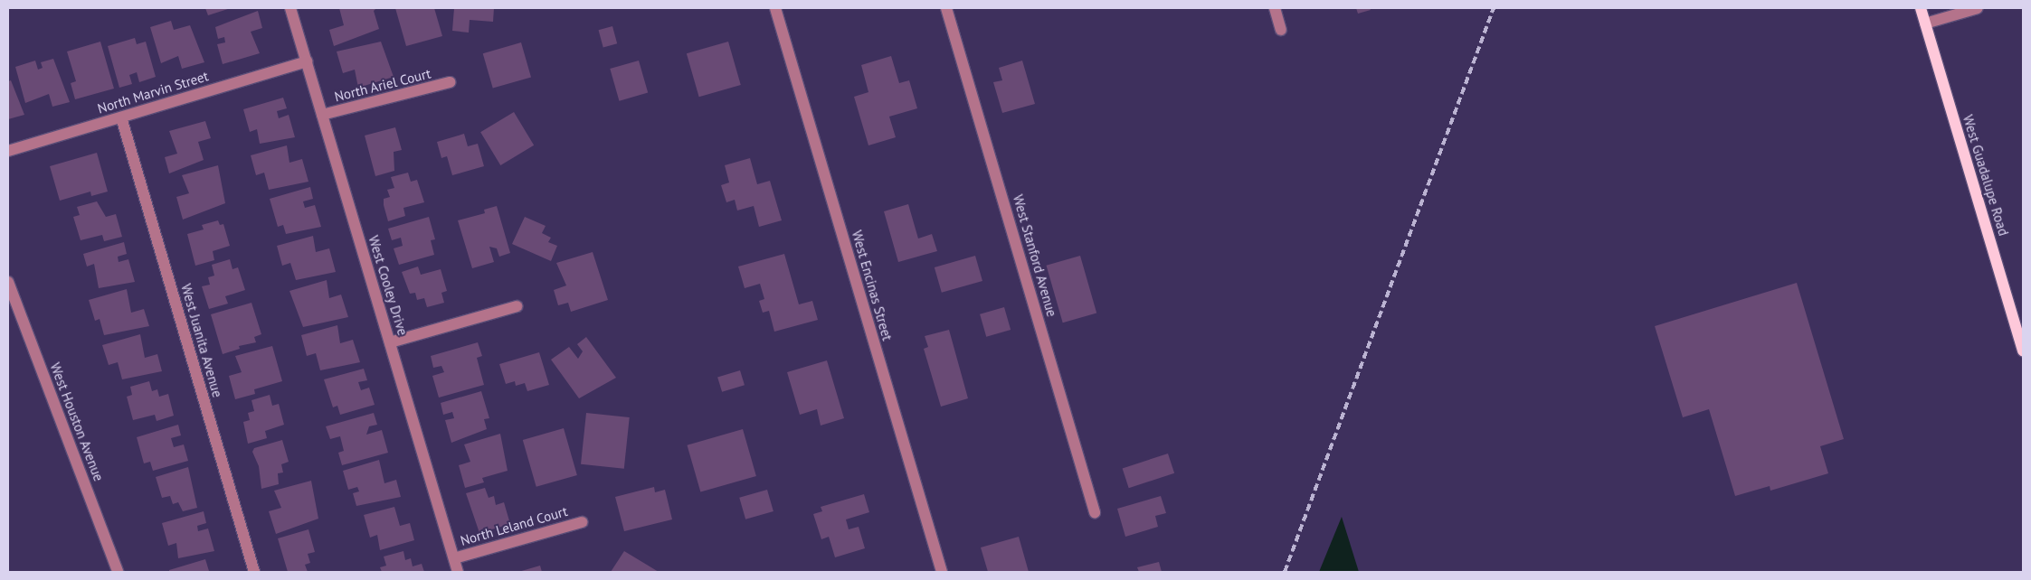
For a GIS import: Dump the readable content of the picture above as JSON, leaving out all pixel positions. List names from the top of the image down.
{
  "streets": {
    "main road": ["West Guadalupe Road"],
    "street": [
      "North Ariel Court",
      "North Marvin Street",
      "West Stanford Avenue",
      "West Cooley Drive",
      "West Encinas Street",
      "West Juanita Avenue",
      "West Houston Avenue",
      "North Leland Court"
    ]
  },
  "crossings": [
    ["North Ariel Court", "West Cooley Drive"],
    ["North Marvin Street", "West Cooley Drive"],
    ["North Marvin Street", "West Juanita Avenue"],
    ["West Cooley Drive", "North Leland Court"]
  ]
}
